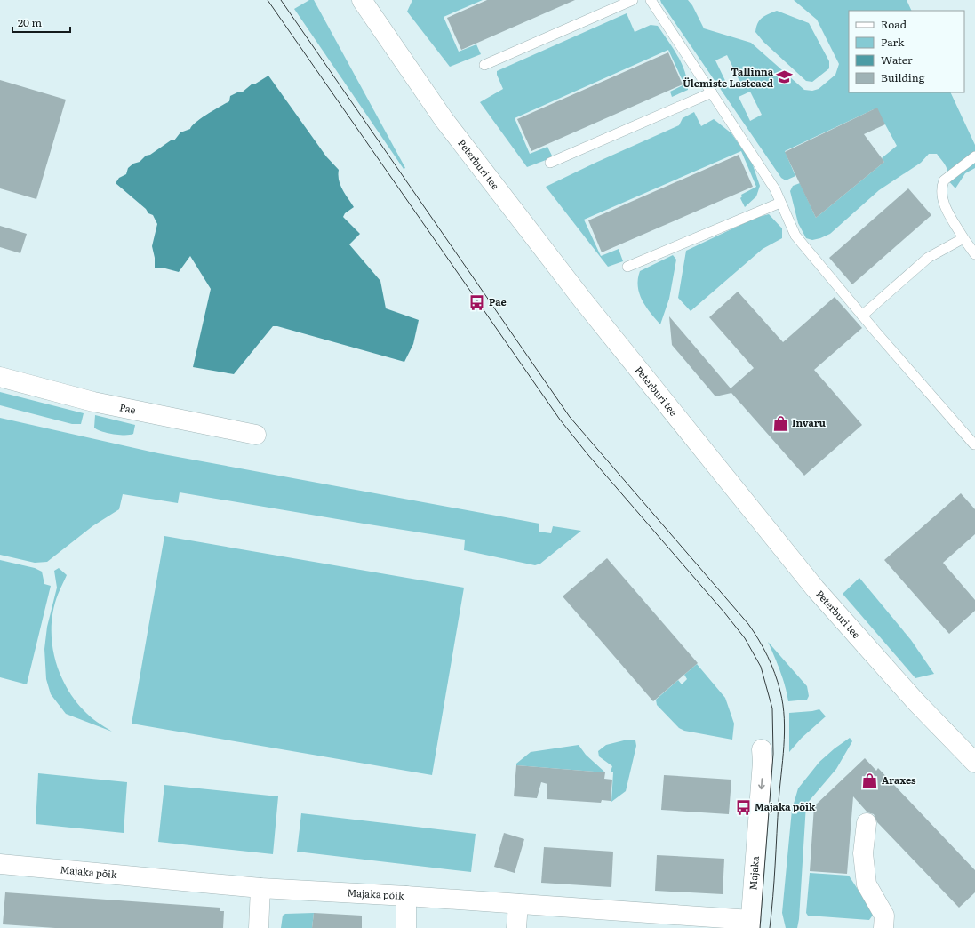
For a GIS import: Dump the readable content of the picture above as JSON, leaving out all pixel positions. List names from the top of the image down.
{
  "streets": {
    "main road": [
      "Peterburi tee",
      "Pae",
      "Majaka põik",
      "Majaka"
    ]
  },
  "crossings": [
    ["Majaka põik", "Majaka"]
  ],
  "places": {
    "school or university": ["Tallinna Ülemiste Lasteaed"],
    "bus stop": ["Pae", "Majaka põik"],
    "shop": ["Invaru", "Araxes"]
  },
  "legend": [
    "Road",
    "Park",
    "Water",
    "Building"
  ],
  "scale_bar": "20 m"
}
